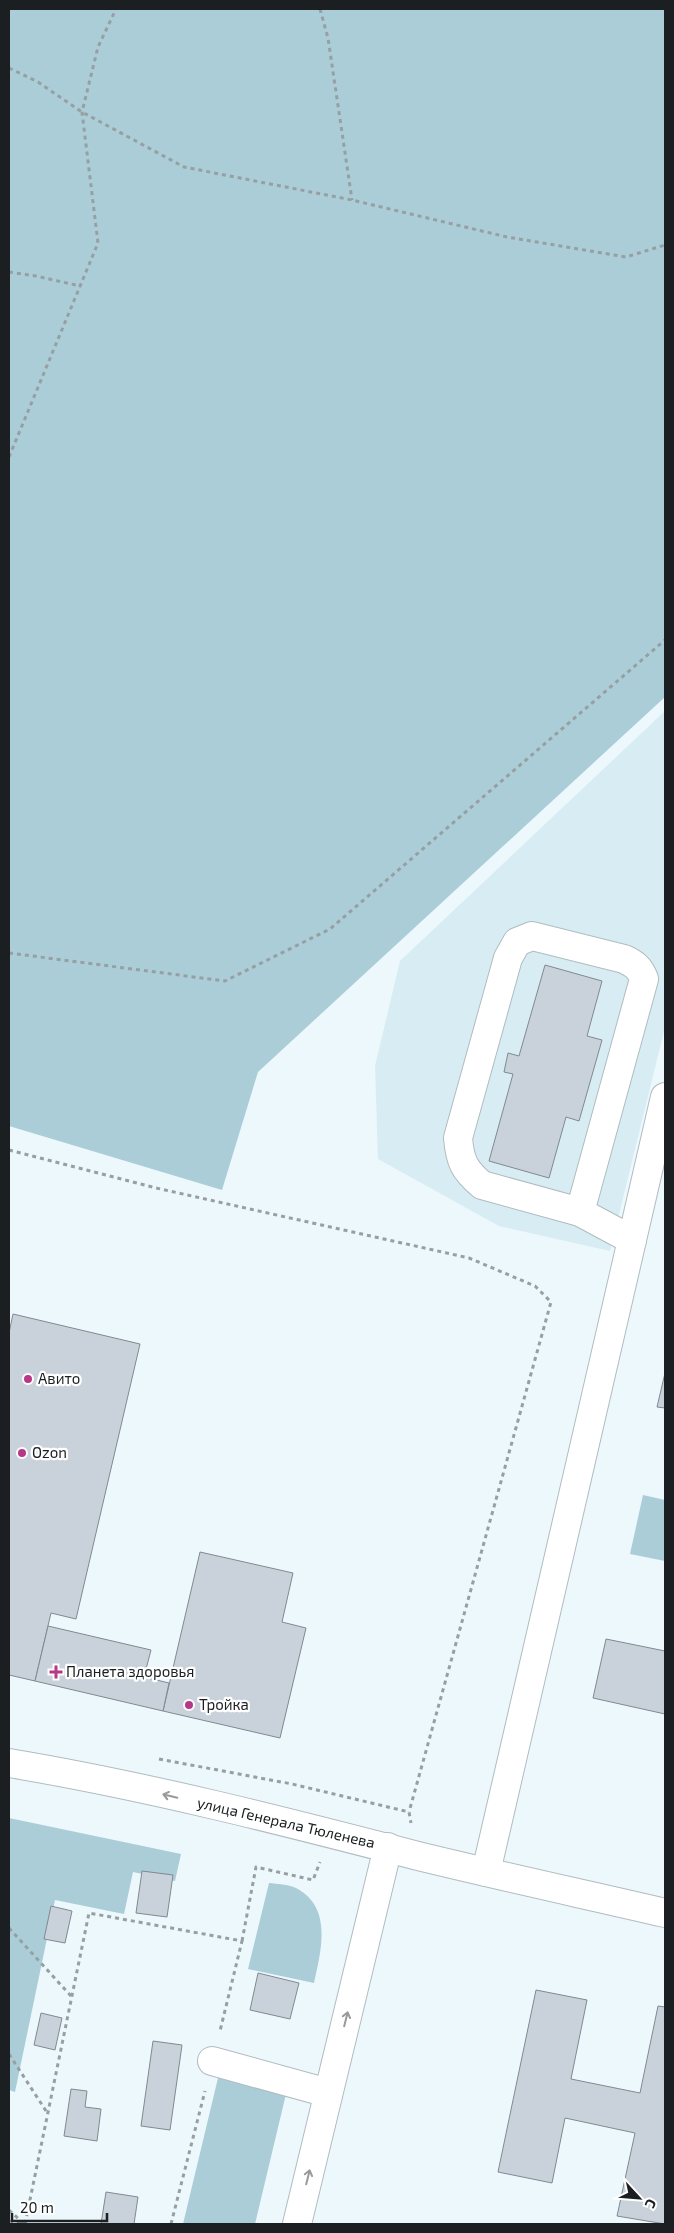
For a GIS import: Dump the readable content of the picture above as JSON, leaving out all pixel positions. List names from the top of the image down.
{
  "streets": {
    "street": ["улица Генерала Тюленева"]
  },
  "places": {
    "other": ["Авито", "Ozon", "Тройка"],
    "health": ["Планета здоровья"]
  },
  "scale_bar": "20 m",
  "north": "bottom right"
}
